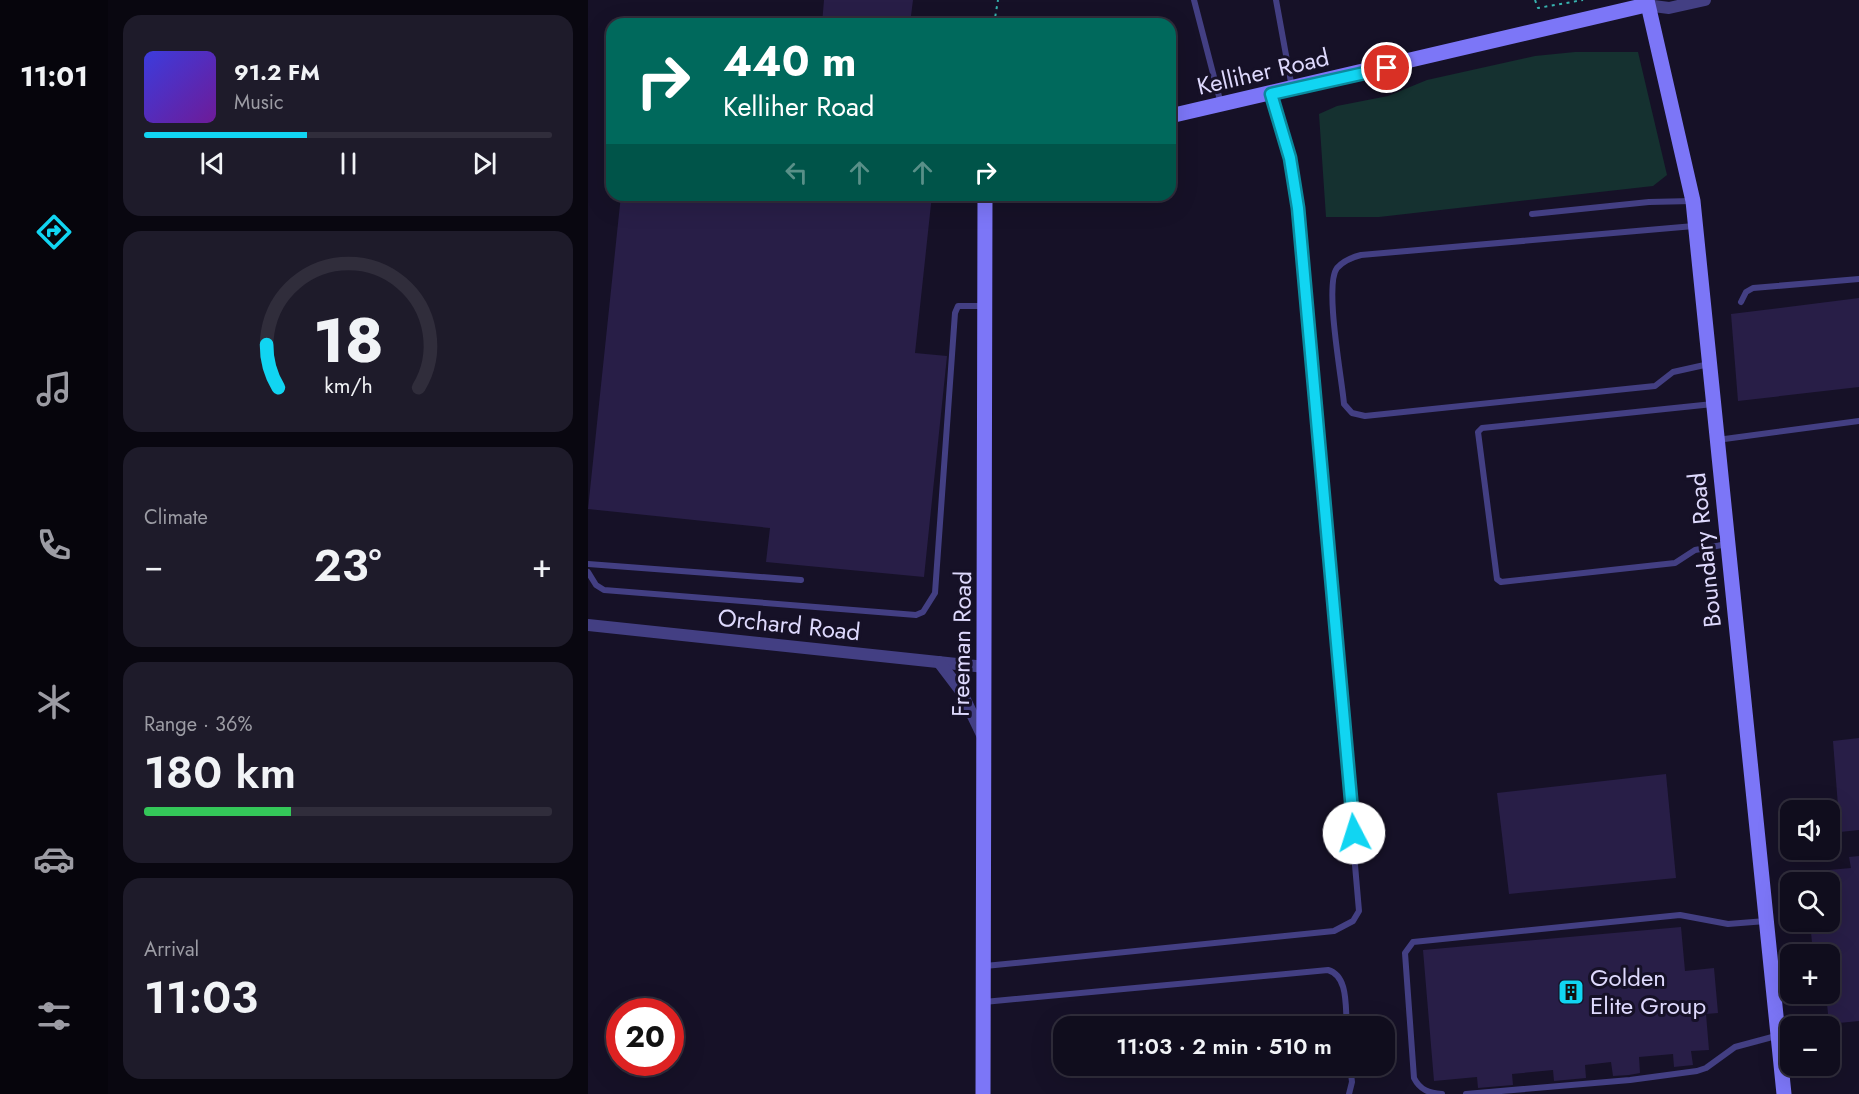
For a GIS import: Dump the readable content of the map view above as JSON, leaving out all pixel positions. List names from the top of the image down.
{
  "streets": {
    "street": [
      "Kelliher Road",
      "Boundary Road",
      "Orchard Road",
      "Freeman Road"
    ]
  },
  "crossings": [
    ["Kelliher Road", "Boundary Road"],
    ["Orchard Road", "Freeman Road"]
  ],
  "places": {
    "building": ["Golden Elite Group"]
  },
  "page": {
    "tabs": "11:01",
    "turn": ["440 m", "Kelliher Road"],
    "song": ["91.2 FM", "Music"],
    "tile": [
      "Climate",
      ["Range · 36%", "180 km"],
      ["Arrival", "11:03"]
    ],
    "heat": ["−", "23°", "+"],
    "map_buttons": ["+", "−"],
    "limit": "20",
    "trip": "11:03 · 2 min · 510 m",
    "gauge": ["18", "km/h"]
  }
}
